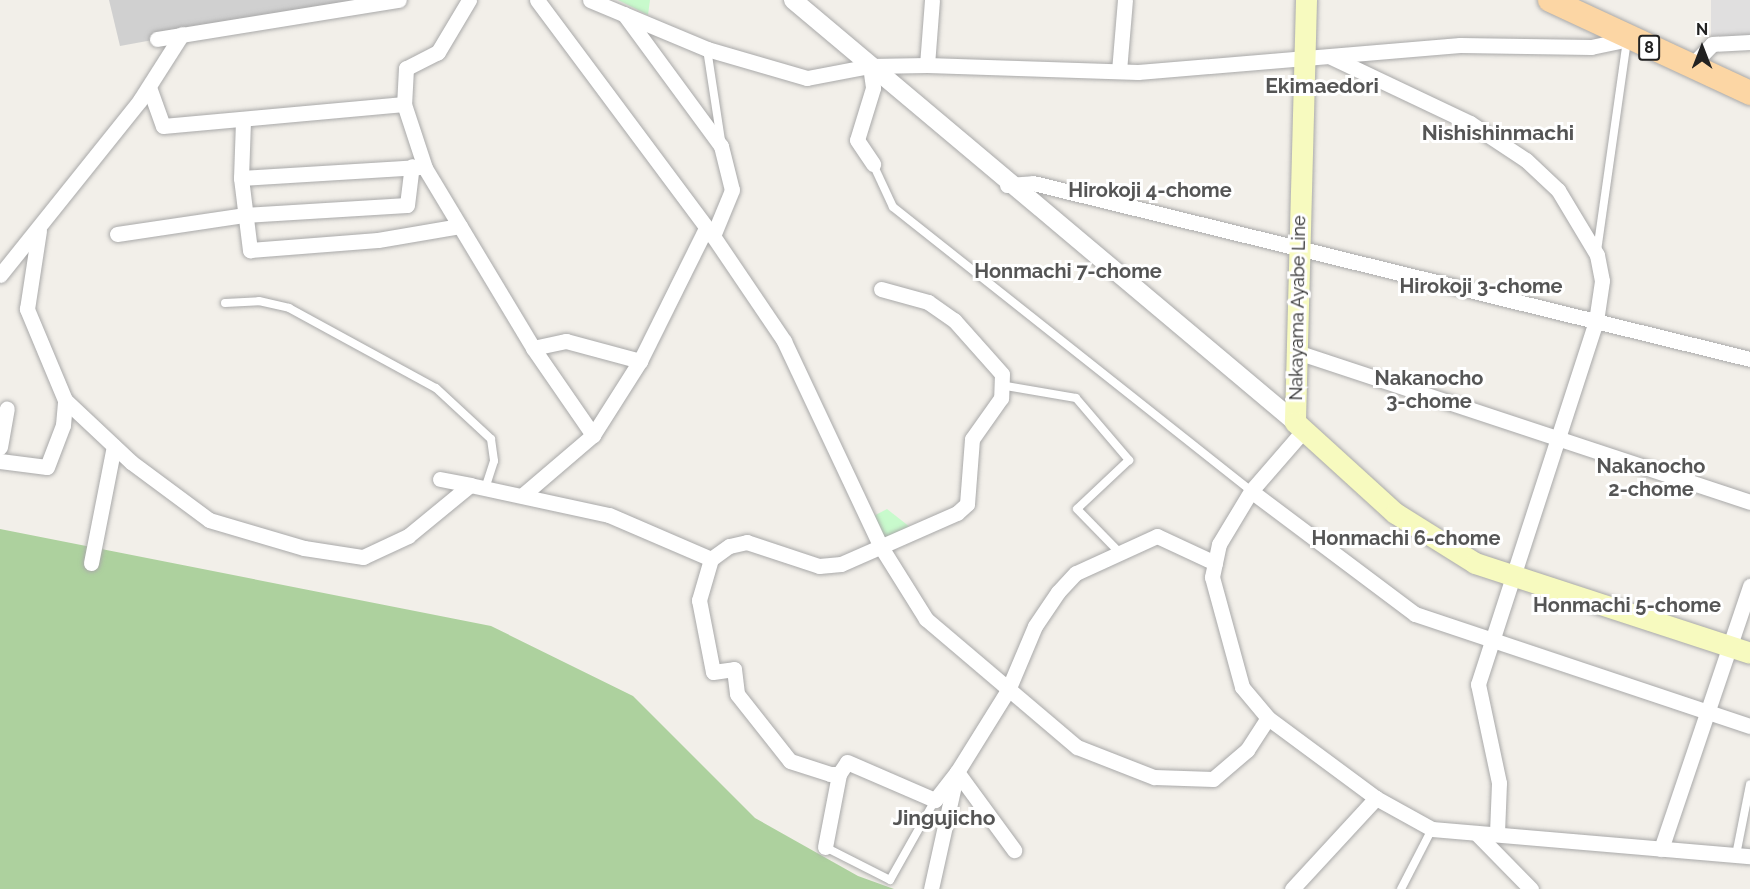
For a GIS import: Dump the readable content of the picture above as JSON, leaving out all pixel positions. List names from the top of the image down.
{
  "streets": {
    "main road": ["8", "Nakayama Ayabe Line"]
  },
  "districts": [
    "Ekimaedori",
    "Nishishinmachi",
    "Hirokoji 4-chome",
    "Honmachi 7-chome",
    "Hirokoji 3-chome",
    "Nakanocho 3-chome",
    "Nakanocho 2-chome",
    "Honmachi 6-chome",
    "Honmachi 5-chome",
    "Jingujicho"
  ],
  "north": "top"
}
